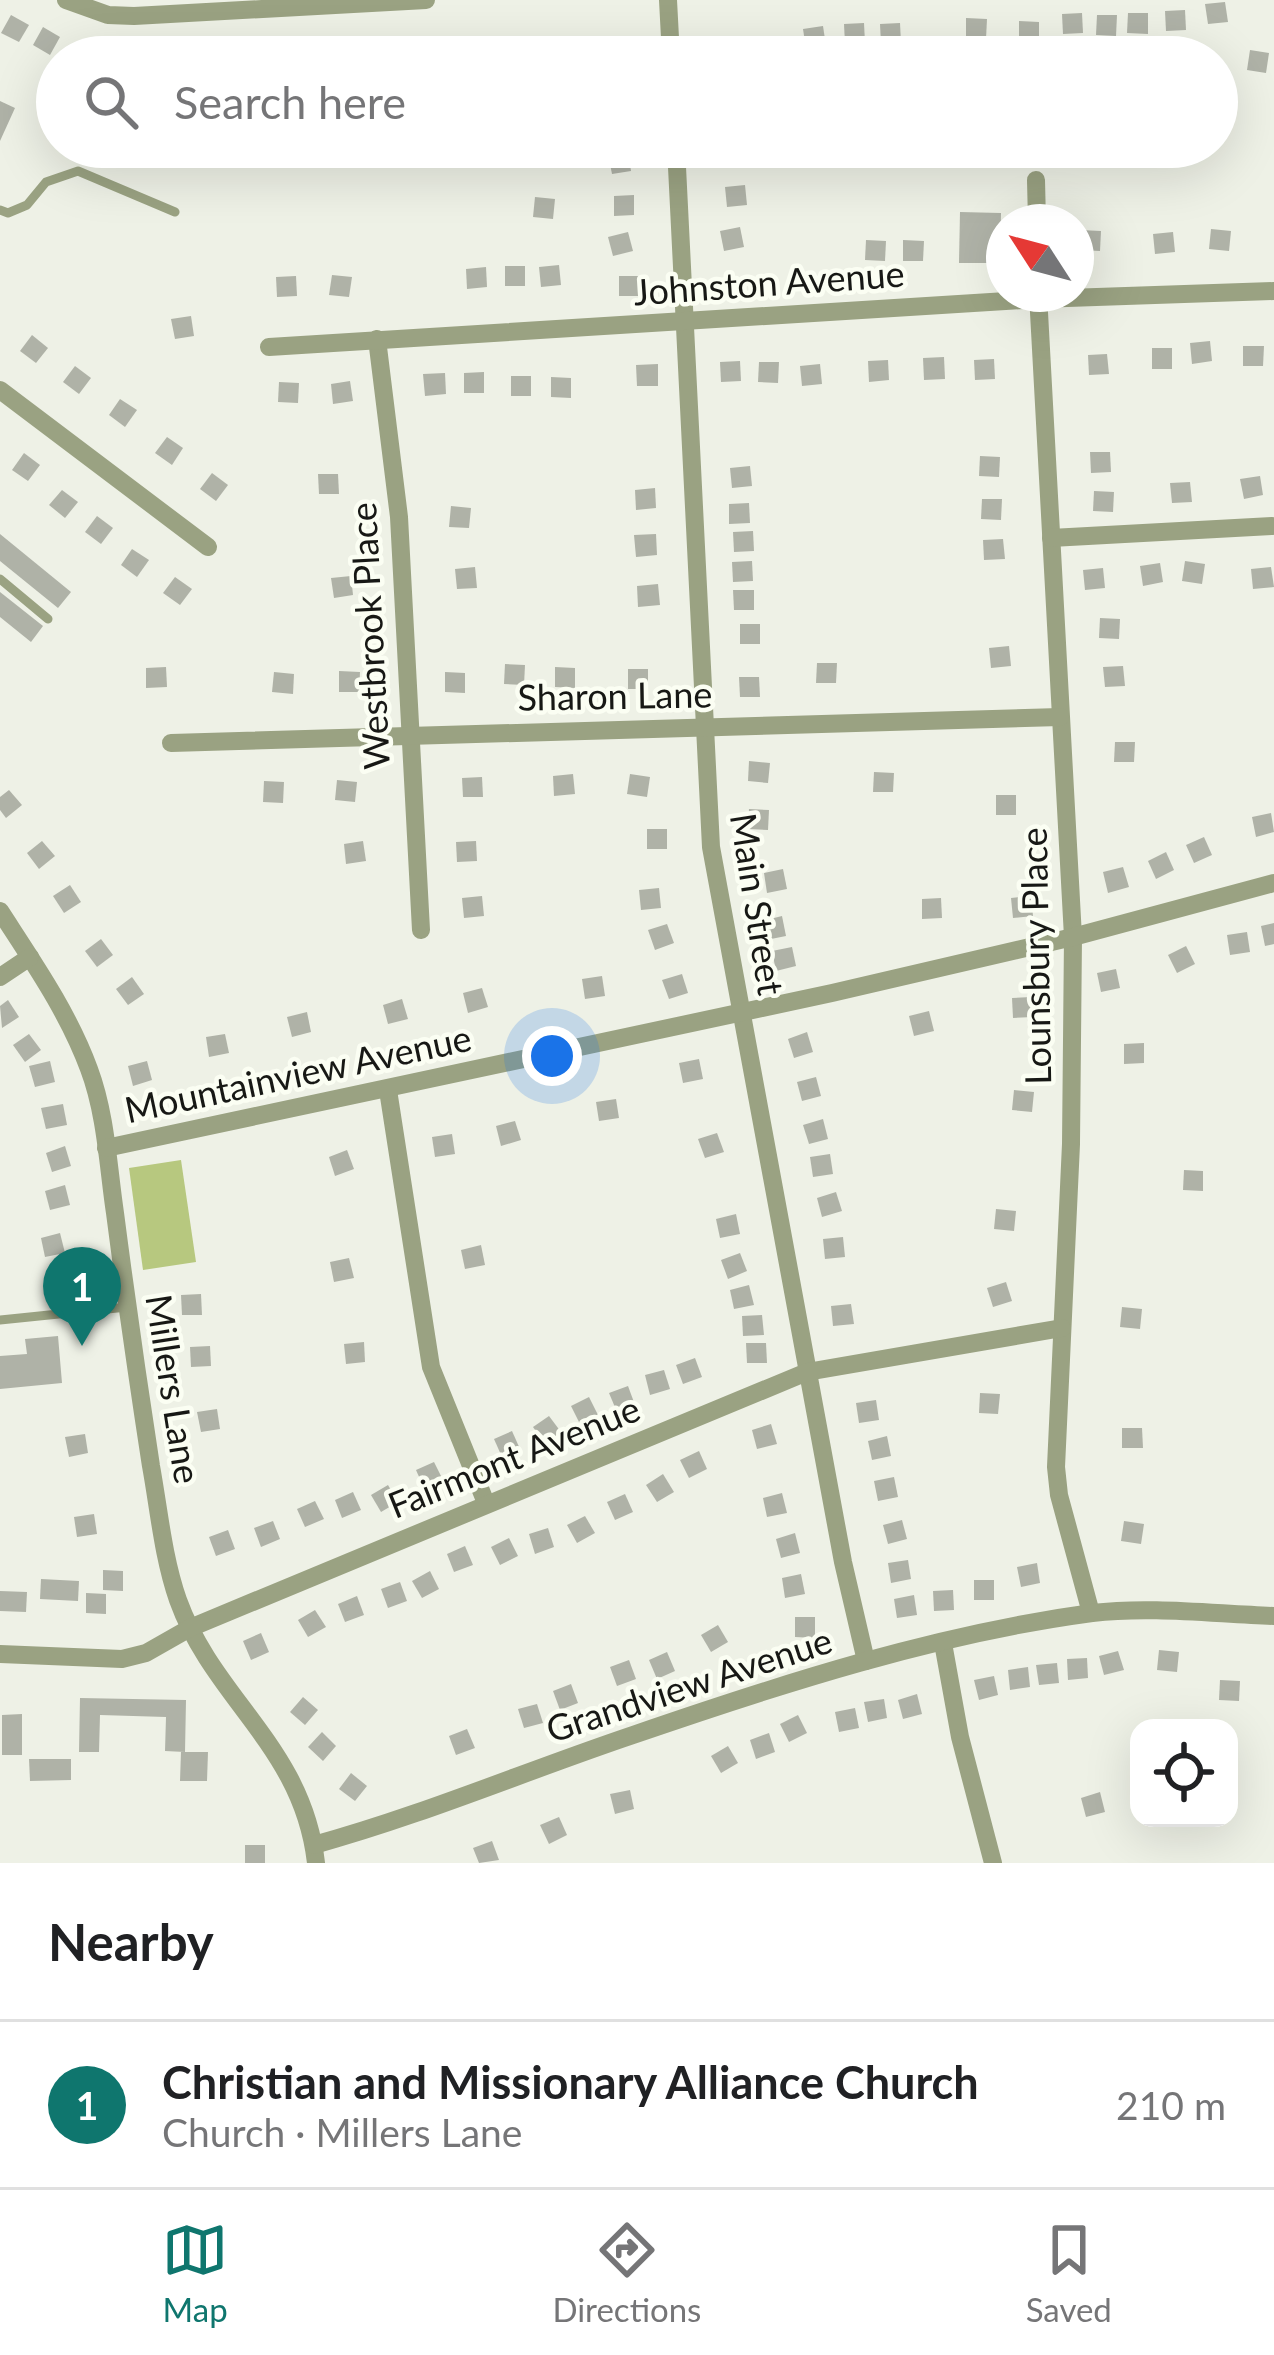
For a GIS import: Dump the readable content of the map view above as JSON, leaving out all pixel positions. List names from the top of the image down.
{
  "streets": {
    "street": [
      "Johnston Avenue",
      "Westbrook Place",
      "Sharon Lane",
      "Main Street",
      "Lounsbury Place",
      "Mountainview Avenue",
      "Millers Lane",
      "Fairmont Avenue",
      "Grandview Avenue"
    ]
  },
  "crossings": [
    ["Johnston Avenue", "Westbrook Place"],
    ["Johnston Avenue", "Main Street"],
    ["Westbrook Place", "Sharon Lane"],
    ["Sharon Lane", "Main Street"],
    ["Sharon Lane", "Lounsbury Place"],
    ["Main Street", "Mountainview Avenue"],
    ["Main Street", "Fairmont Avenue"],
    ["Main Street", "Grandview Avenue"],
    ["Lounsbury Place", "Mountainview Avenue"],
    ["Lounsbury Place", "Fairmont Avenue"],
    ["Lounsbury Place", "Grandview Avenue"],
    ["Mountainview Avenue", "Millers Lane"],
    ["Millers Lane", "Fairmont Avenue"],
    ["Millers Lane", "Grandview Avenue"]
  ],
  "north": "top left",
  "page": {
    "search": "Search here",
    "pins": "1",
    "heading": "Nearby",
    "list": [
      {
        "mark": "1",
        "name": "Christian and Missionary Alliance Church",
        "note": "Church · Millers Lane",
        "value": "210 m"
      }
    ],
    "nav": ["Map", "Directions", "Saved"]
  }
}
